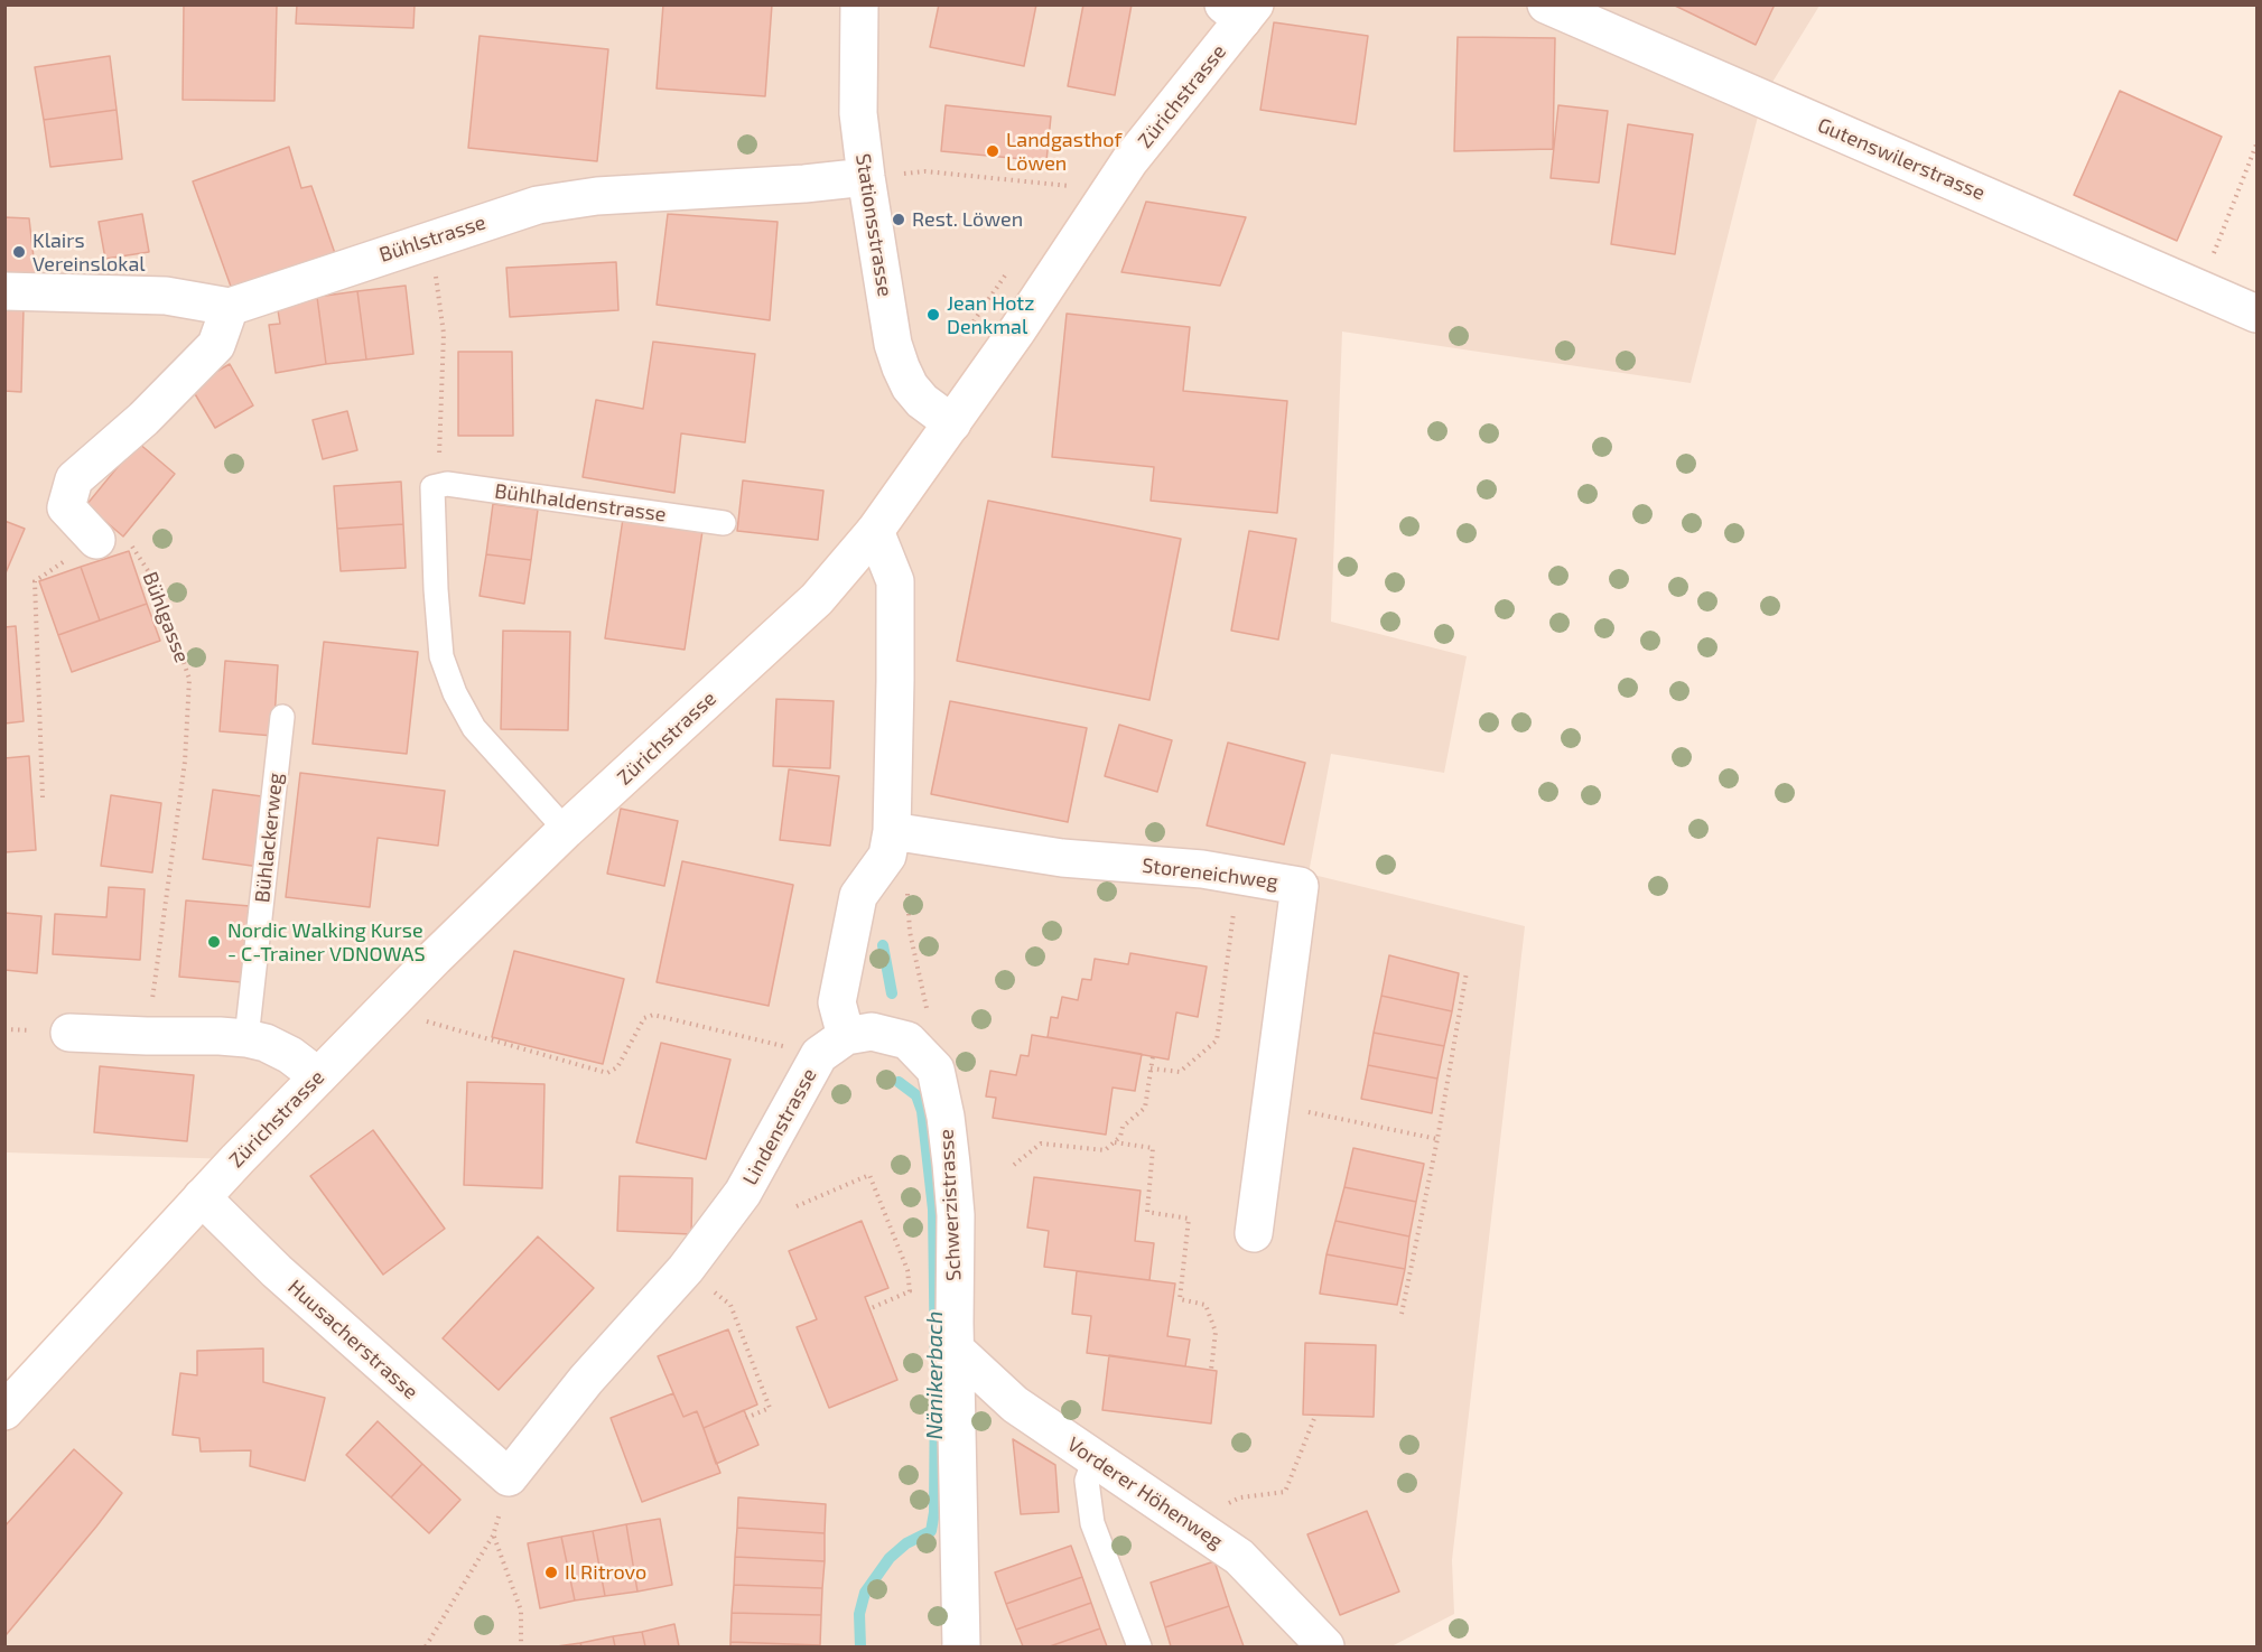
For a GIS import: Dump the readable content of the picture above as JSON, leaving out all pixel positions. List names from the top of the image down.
{
  "streets": {
    "street": [
      "Zürichstrasse",
      "Gutenswilerstrasse",
      "Stationsstrasse",
      "Bühlstrasse",
      "Storeneichweg",
      "Lindenstrasse",
      "Schwerzistrasse",
      "Huusacherstrasse",
      "Vorderer Höhenweg"
    ],
    "lane": ["Bühlhaldenstrasse", "Bühlackerweg"],
    "path": ["Bühlgasse"]
  },
  "crossings": [
    ["Zürichstrasse", "Stationsstrasse"],
    ["Zürichstrasse", "Huusacherstrasse"],
    ["Stationsstrasse", "Bühlstrasse"],
    ["Lindenstrasse", "Schwerzistrasse"],
    ["Lindenstrasse", "Huusacherstrasse"],
    ["Schwerzistrasse", "Vorderer Höhenweg"]
  ],
  "water": ["Nänikerbach"],
  "places": [
    "Landgasthof Löwen",
    "Rest. Löwen",
    "Klairs Vereinslokal",
    "Jean Hotz Denkmal",
    "Nordic Walking Kurse - C-Trainer VDNOWAS",
    "Il Ritrovo"
  ]
}
